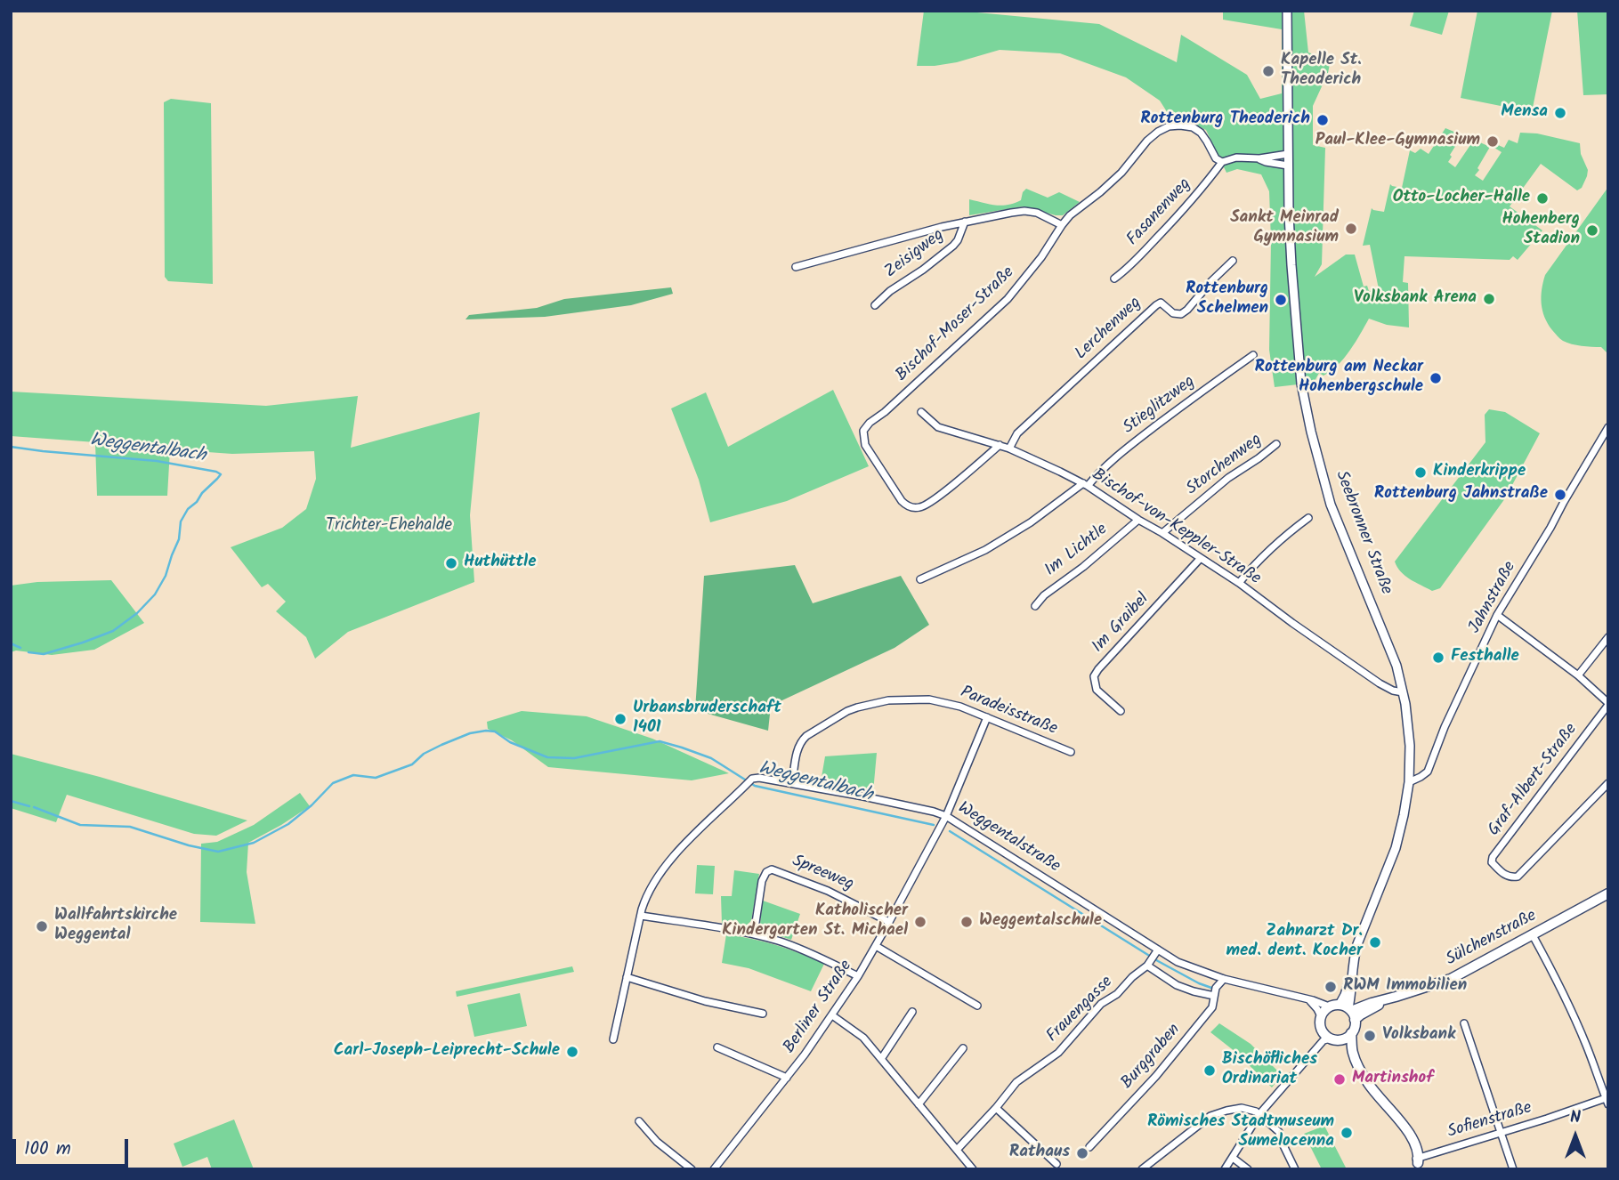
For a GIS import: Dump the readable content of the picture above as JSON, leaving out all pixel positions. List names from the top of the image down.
{
  "streets": {
    "main road": ["Sülchenstraße"],
    "street": [
      "Fasanenweg",
      "Zeisigweg",
      "Bischof-Moser-Straße",
      "Lerchenweg",
      "Stieglitzweg",
      "Storchenweg",
      "Bischof-von-Keppler-Straße",
      "Seebronner Straße",
      "Im Lichtle",
      "Jahnstraße",
      "Im Graibel",
      "Paradeisstraße",
      "Graf-Albert-Straße",
      "Weggentalstraße",
      "Spreeweg",
      "Berliner Straße",
      "Frauengasse",
      "Burggraben",
      "Sofienstraße"
    ]
  },
  "crossings": [
    ["Fasanenweg", "Bischof-Moser-Straße"],
    ["Bischof-Moser-Straße", "Bischof-von-Keppler-Straße"],
    ["Lerchenweg", "Bischof-von-Keppler-Straße"],
    ["Stieglitzweg", "Bischof-von-Keppler-Straße"],
    ["Storchenweg", "Bischof-von-Keppler-Straße"],
    ["Bischof-von-Keppler-Straße", "Seebronner Straße"],
    ["Bischof-von-Keppler-Straße", "Im Lichtle"],
    ["Bischof-von-Keppler-Straße", "Im Graibel"],
    ["Seebronner Straße", "Jahnstraße"],
    ["Seebronner Straße", "Weggentalstraße"],
    ["Seebronner Straße", "Sülchenstraße"],
    ["Paradeisstraße", "Weggentalstraße"],
    ["Paradeisstraße", "Berliner Straße"],
    ["Weggentalstraße", "Sülchenstraße"],
    ["Weggentalstraße", "Berliner Straße"],
    ["Weggentalstraße", "Frauengasse"],
    ["Weggentalstraße", "Burggraben"],
    ["Spreeweg", "Berliner Straße"]
  ],
  "water": ["Weggentalbach"],
  "parks": ["Trichter-Ehehalde"],
  "places": [
    "Kapelle St. Theoderich",
    "Mensa",
    "Rottenburg Theoderich",
    "Paul-Klee-Gymnasium",
    "Otto-Locher-Halle",
    "Sankt Meinrad Gymnasium",
    "Hohenberg Stadion",
    "Volksbank Arena",
    "Rottenburg Schelmen",
    "Rottenburg am Neckar Hohenbergschule",
    "Kinderkrippe",
    "Rottenburg Jahnstraße",
    "Huthüttle",
    "Festhalle",
    "Urbansbruderschaft 1401",
    "Katholischer Kindergarten St. Michael",
    "Weggentalschule",
    "Wallfahrtskirche Weggental",
    "Zahnarzt Dr. med. dent. Kocher",
    "RWM Immobilien",
    "Volksbank",
    "Carl-Joseph-Leiprecht-Schule",
    "Bischöfliches Ordinariat",
    "Martinshof",
    "Römisches Stadtmuseum Sumelocenna",
    "Rathaus"
  ],
  "scale_bar": "100 m",
  "north": "top"
}
